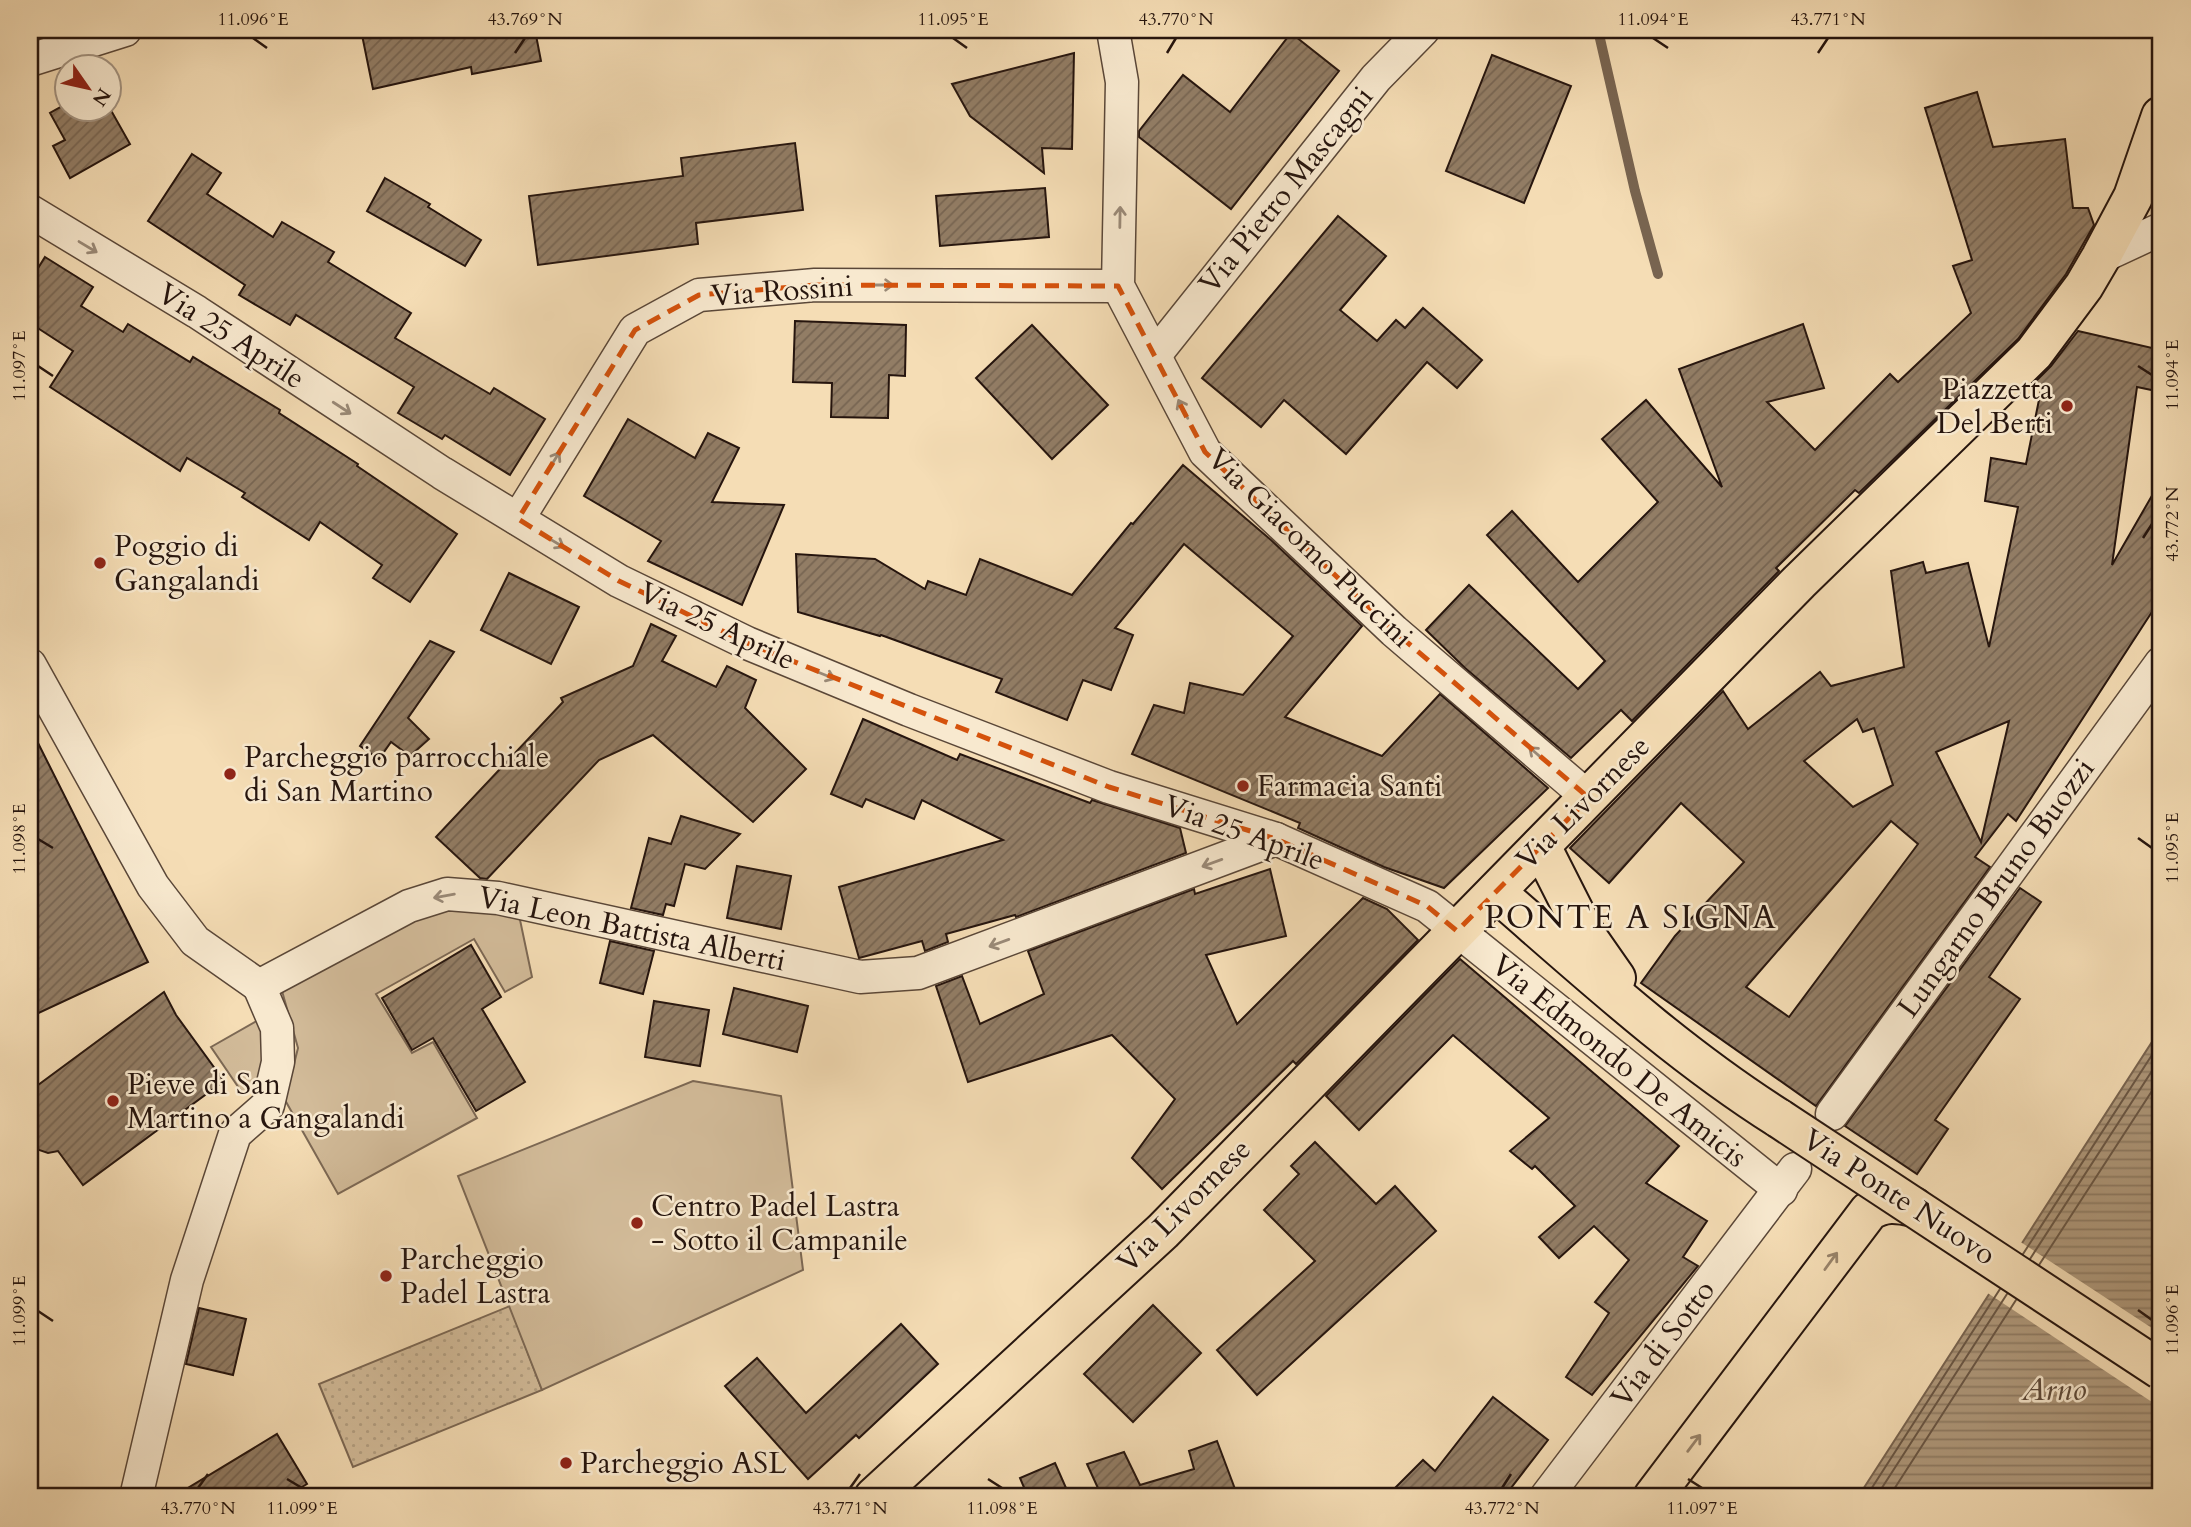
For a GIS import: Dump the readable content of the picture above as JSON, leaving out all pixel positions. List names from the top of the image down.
{
  "streets": {
    "main road": ["Via Livornese", "Via Ponte Nuovo"],
    "street": [
      "Via Pietro Mascagni",
      "Via Rossini",
      "Via 25 Aprile",
      "Via Giacomo Puccini",
      "Lungarno Bruno Buozzi",
      "Via Leon Battista Alberti",
      "Via Edmondo De Amicis",
      "Via di Sotto"
    ]
  },
  "crossings": [
    ["Via Pietro Mascagni", "Via Giacomo Puccini"],
    ["Via Rossini", "Via 25 Aprile"],
    ["Via Rossini", "Via Giacomo Puccini"],
    ["Via 25 Aprile", "Via Livornese"],
    ["Via 25 Aprile", "Via Leon Battista Alberti"],
    ["Via 25 Aprile", "Via Edmondo De Amicis"],
    ["Via Giacomo Puccini", "Via Livornese"],
    ["Via Livornese", "Via Edmondo De Amicis"],
    ["Via Livornese", "Via Ponte Nuovo"],
    ["Via Edmondo De Amicis", "Via di Sotto"]
  ],
  "one_way": [
    "Via Rossini",
    "Via 25 Aprile",
    "Via Giacomo Puccini",
    "Via Leon Battista Alberti"
  ],
  "districts": ["PONTE A SIGNA"],
  "water": ["Arno"],
  "places": [
    "Piazzetta Del Berti",
    "Poggio di Gangalandi",
    "Parcheggio parrocchiale di San Martino",
    "Farmacia Santi",
    "Pieve di San Martino a Gangalandi",
    "Centro Padel Lastra - Sotto il Campanile",
    "Parcheggio Padel Lastra",
    "Parcheggio ASL"
  ],
  "north": "bottom right",
  "coordinates": [
    "11.096°E",
    "43.769°N",
    "11.095°E",
    "43.770°N",
    "11.094°E",
    "43.771°N",
    "11.097°E",
    "43.772°N",
    "11.098°E",
    "11.099°E"
  ]
}
